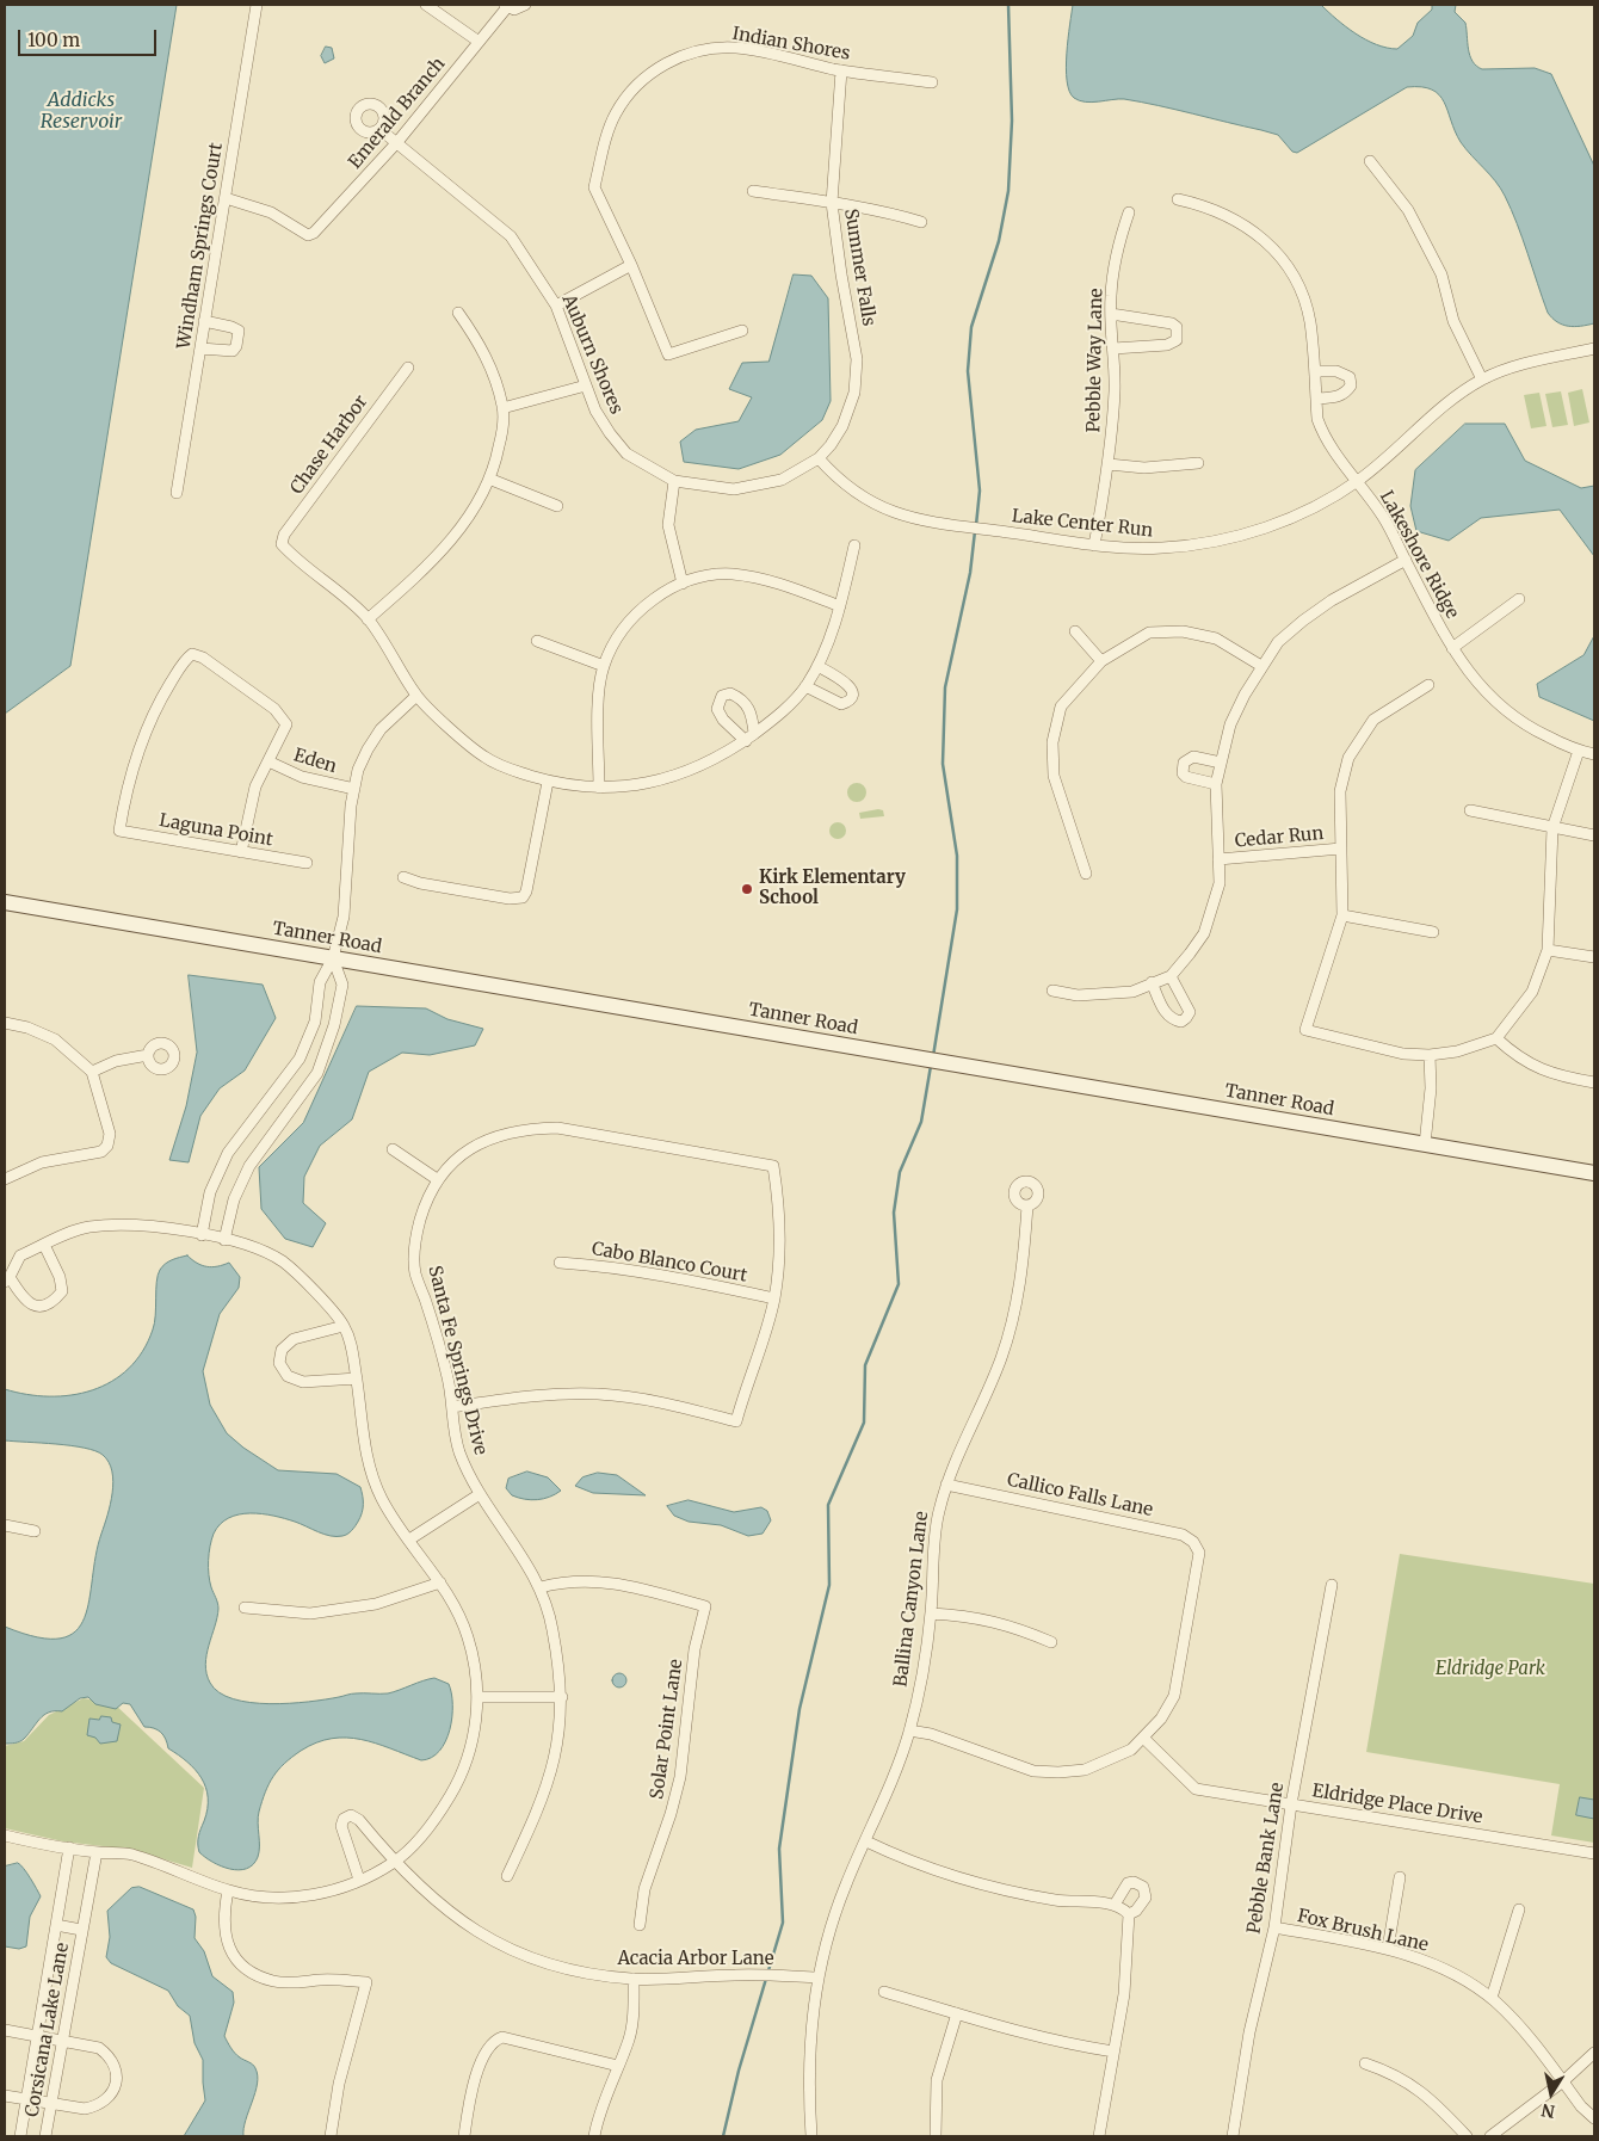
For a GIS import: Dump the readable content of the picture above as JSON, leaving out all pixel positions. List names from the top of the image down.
{
  "streets": {
    "main road": ["Tanner Road"],
    "street": [
      "Indian Shores",
      "Emerald Branch",
      "Windham Springs Court",
      "Summer Falls",
      "Auburn Shores",
      "Pebble Way Lane",
      "Chase Harbor",
      "Lake Center Run",
      "Lakeshore Ridge",
      "Eden",
      "Laguna Point",
      "Cedar Run",
      "Cabo Blanco Court",
      "Santa Fe Springs Drive",
      "Callico Falls Lane",
      "Ballina Canyon Lane",
      "Solar Point Lane",
      "Eldridge Place Drive",
      "Pebble Bank Lane",
      "Fox Brush Lane",
      "Acacia Arbor Lane",
      "Corsicana Lake Lane"
    ]
  },
  "crossings": [
    ["Indian Shores", "Summer Falls"],
    ["Emerald Branch", "Windham Springs Court"],
    ["Emerald Branch", "Auburn Shores"],
    ["Summer Falls", "Auburn Shores"],
    ["Summer Falls", "Lake Center Run"],
    ["Auburn Shores", "Lake Center Run"],
    ["Pebble Way Lane", "Lake Center Run"],
    ["Lake Center Run", "Lakeshore Ridge"],
    ["Eden", "Laguna Point"],
    ["Cabo Blanco Court", "Santa Fe Springs Drive"],
    ["Santa Fe Springs Drive", "Solar Point Lane"],
    ["Callico Falls Lane", "Ballina Canyon Lane"],
    ["Callico Falls Lane", "Eldridge Place Drive"],
    ["Ballina Canyon Lane", "Acacia Arbor Lane"],
    ["Eldridge Place Drive", "Pebble Bank Lane"],
    ["Pebble Bank Lane", "Fox Brush Lane"]
  ],
  "water": ["Addicks Reservoir"],
  "parks": ["Eldridge Park"],
  "places": ["Kirk Elementary School"],
  "scale_bar": "100 m",
  "north": "bottom"
}
